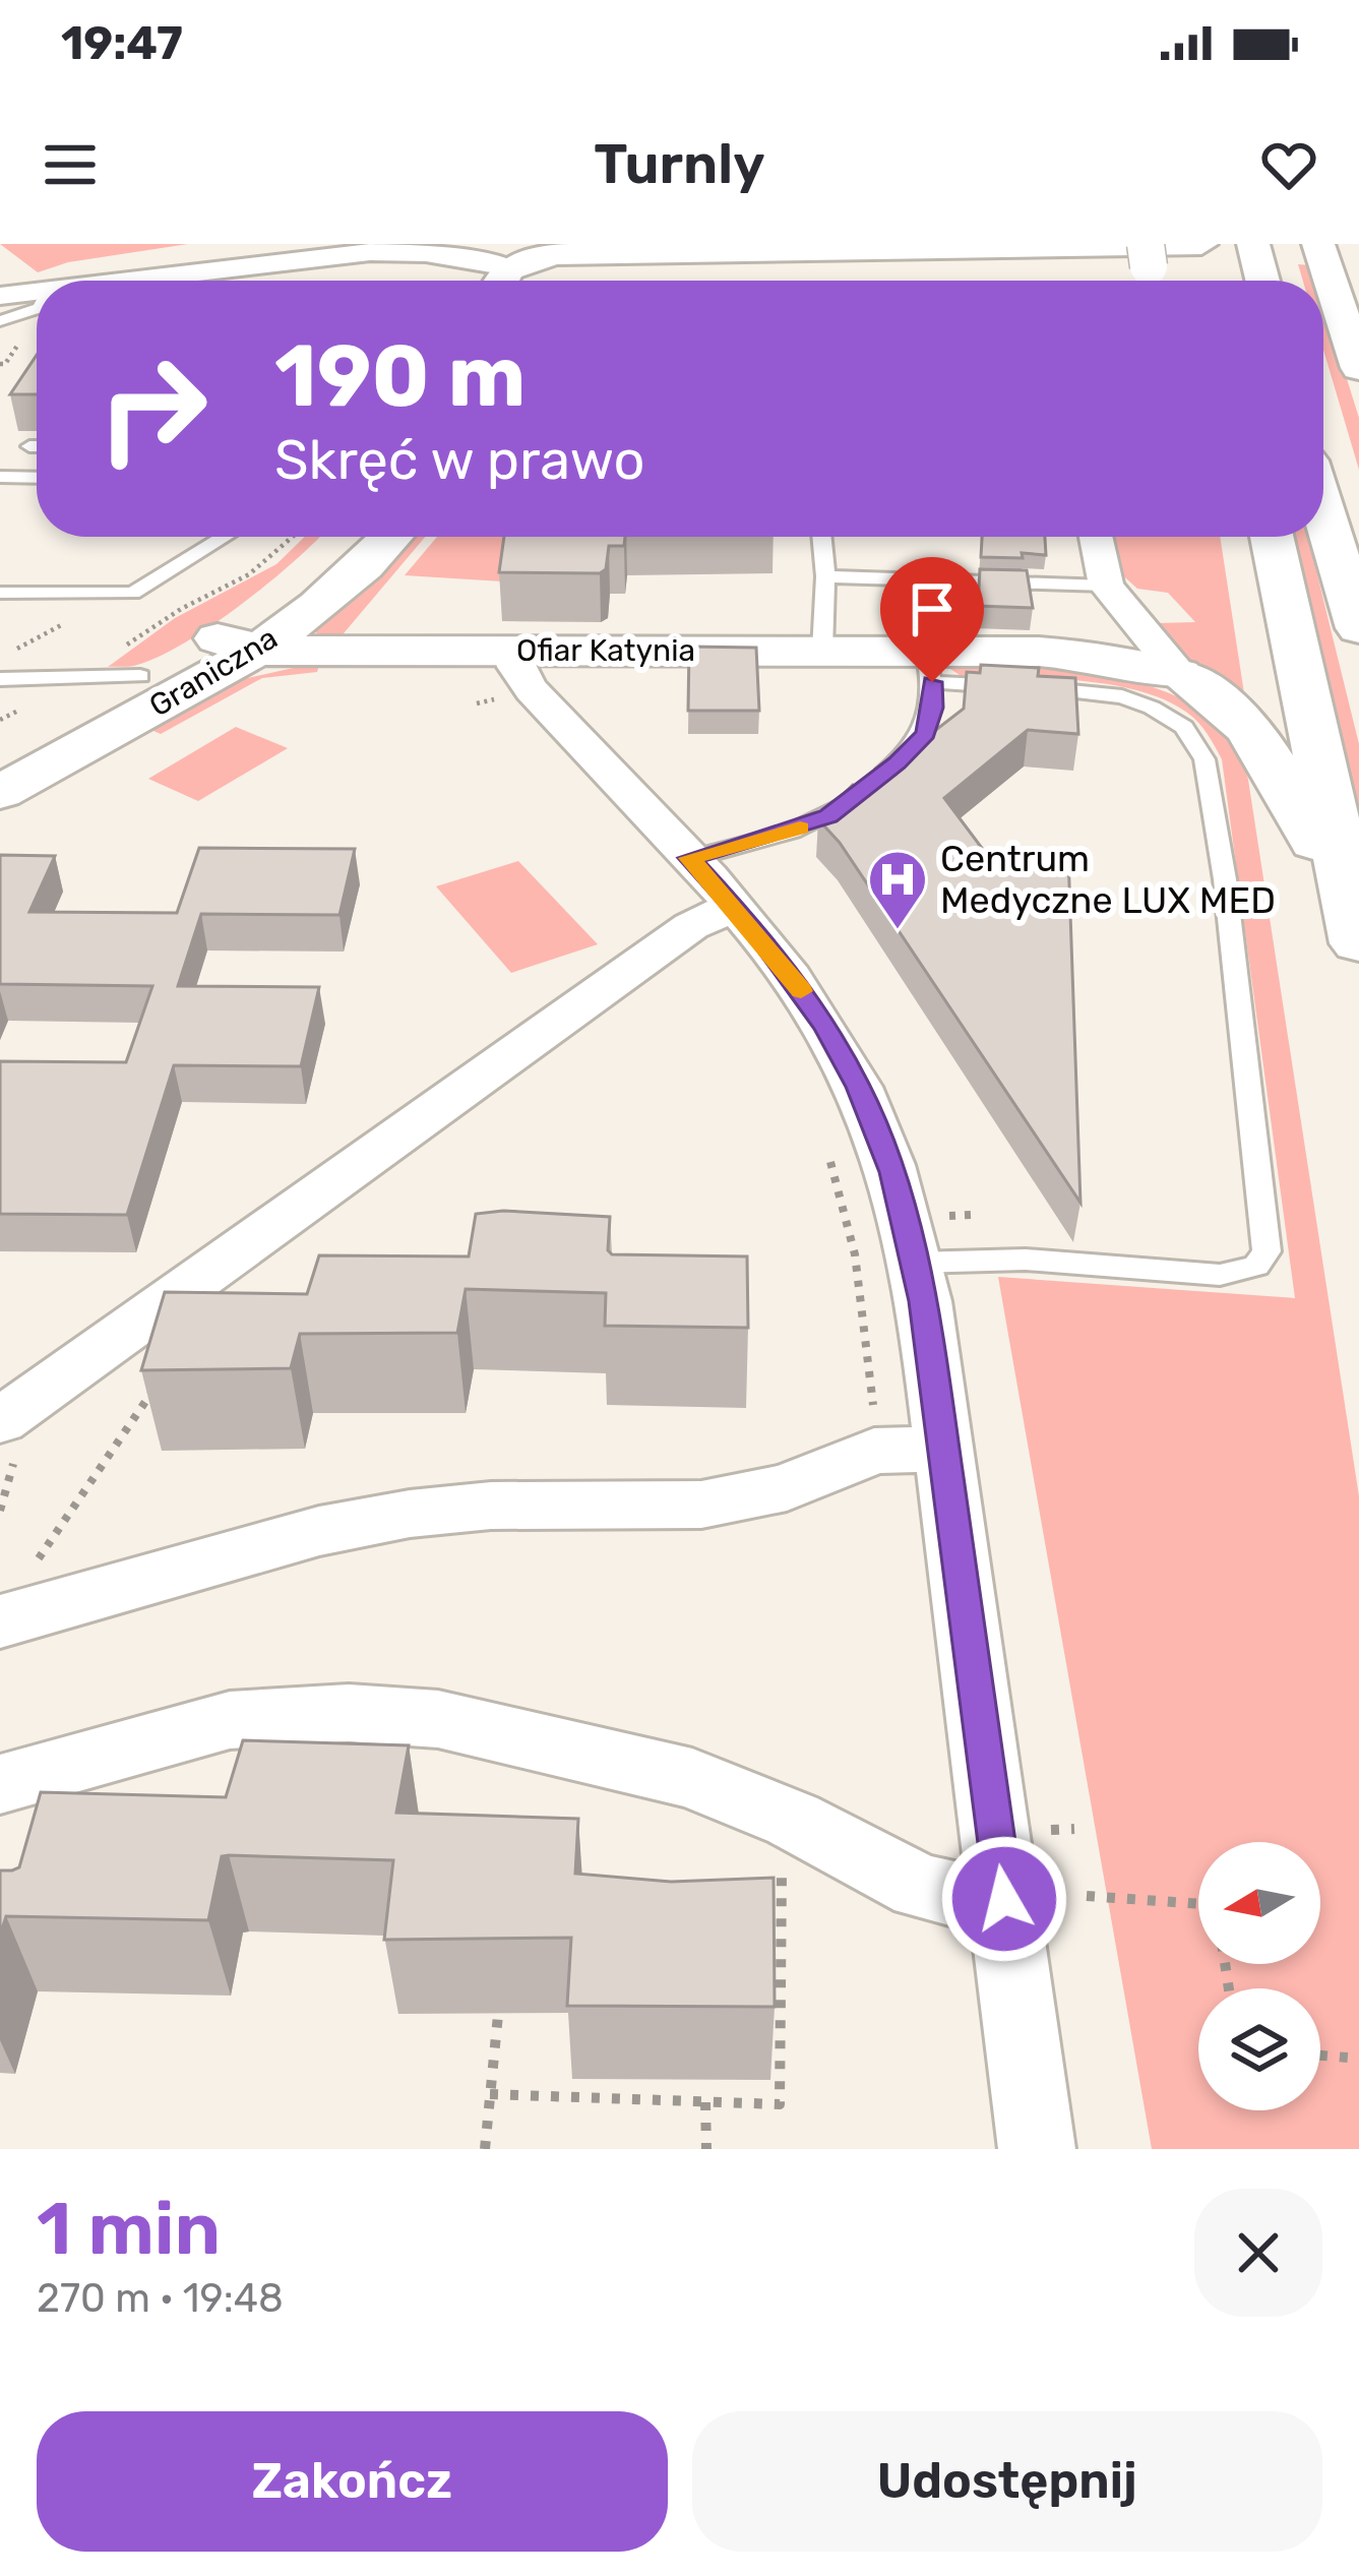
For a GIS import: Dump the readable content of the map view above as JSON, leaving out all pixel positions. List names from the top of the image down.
{
  "streets": {
    "main road": ["Ofiar Katynia", "Graniczna"]
  },
  "crossings": [
    ["Ofiar Katynia", "Graniczna"]
  ],
  "places": {
    "hospital": ["Centrum Medyczne LUX MED"]
  },
  "north": "left",
  "page": {
    "status": "19:47",
    "header": "Turnly",
    "turn": ["190 m", "Skręć w prawo"],
    "heading": ["1 min", "270 m · 19:48"],
    "buttons": ["Zakończ", "Udostępnij"]
  }
}
